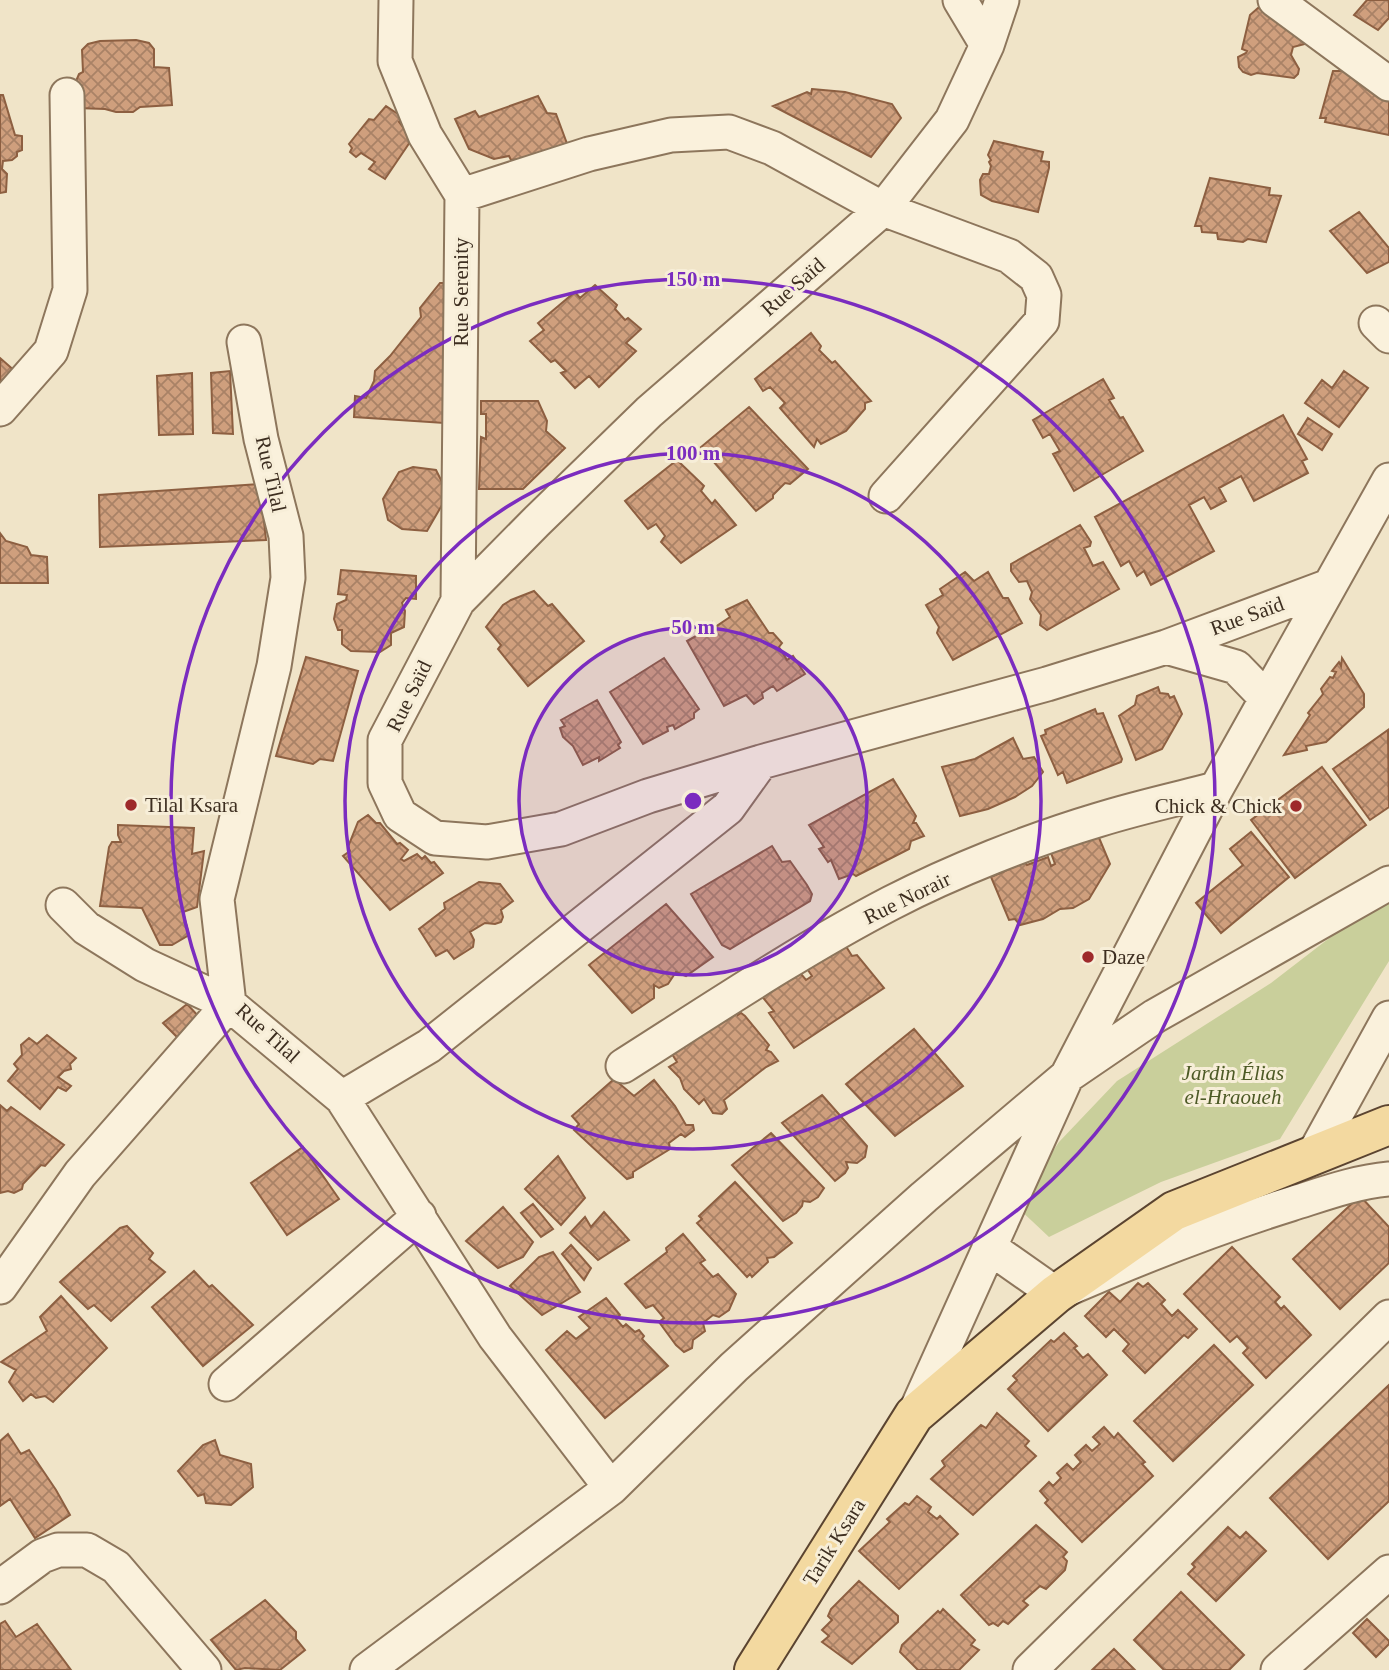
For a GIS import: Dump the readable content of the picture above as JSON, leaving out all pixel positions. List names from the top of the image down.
{
  "streets": {
    "main road": ["Tarik Ksara"],
    "street": [
      "Rue Saïd",
      "Rue Serenity",
      "Rue Tilal",
      "Rue Norair"
    ]
  },
  "crossings": [
    ["Rue Saïd", "Rue Serenity"]
  ],
  "parks": ["Jardin Élias el-Hraoueh"],
  "places": ["Tilal Ksara", "Chick & Chick", "Daze"],
  "rings": ["150 m", "100 m", "50 m"]
}
